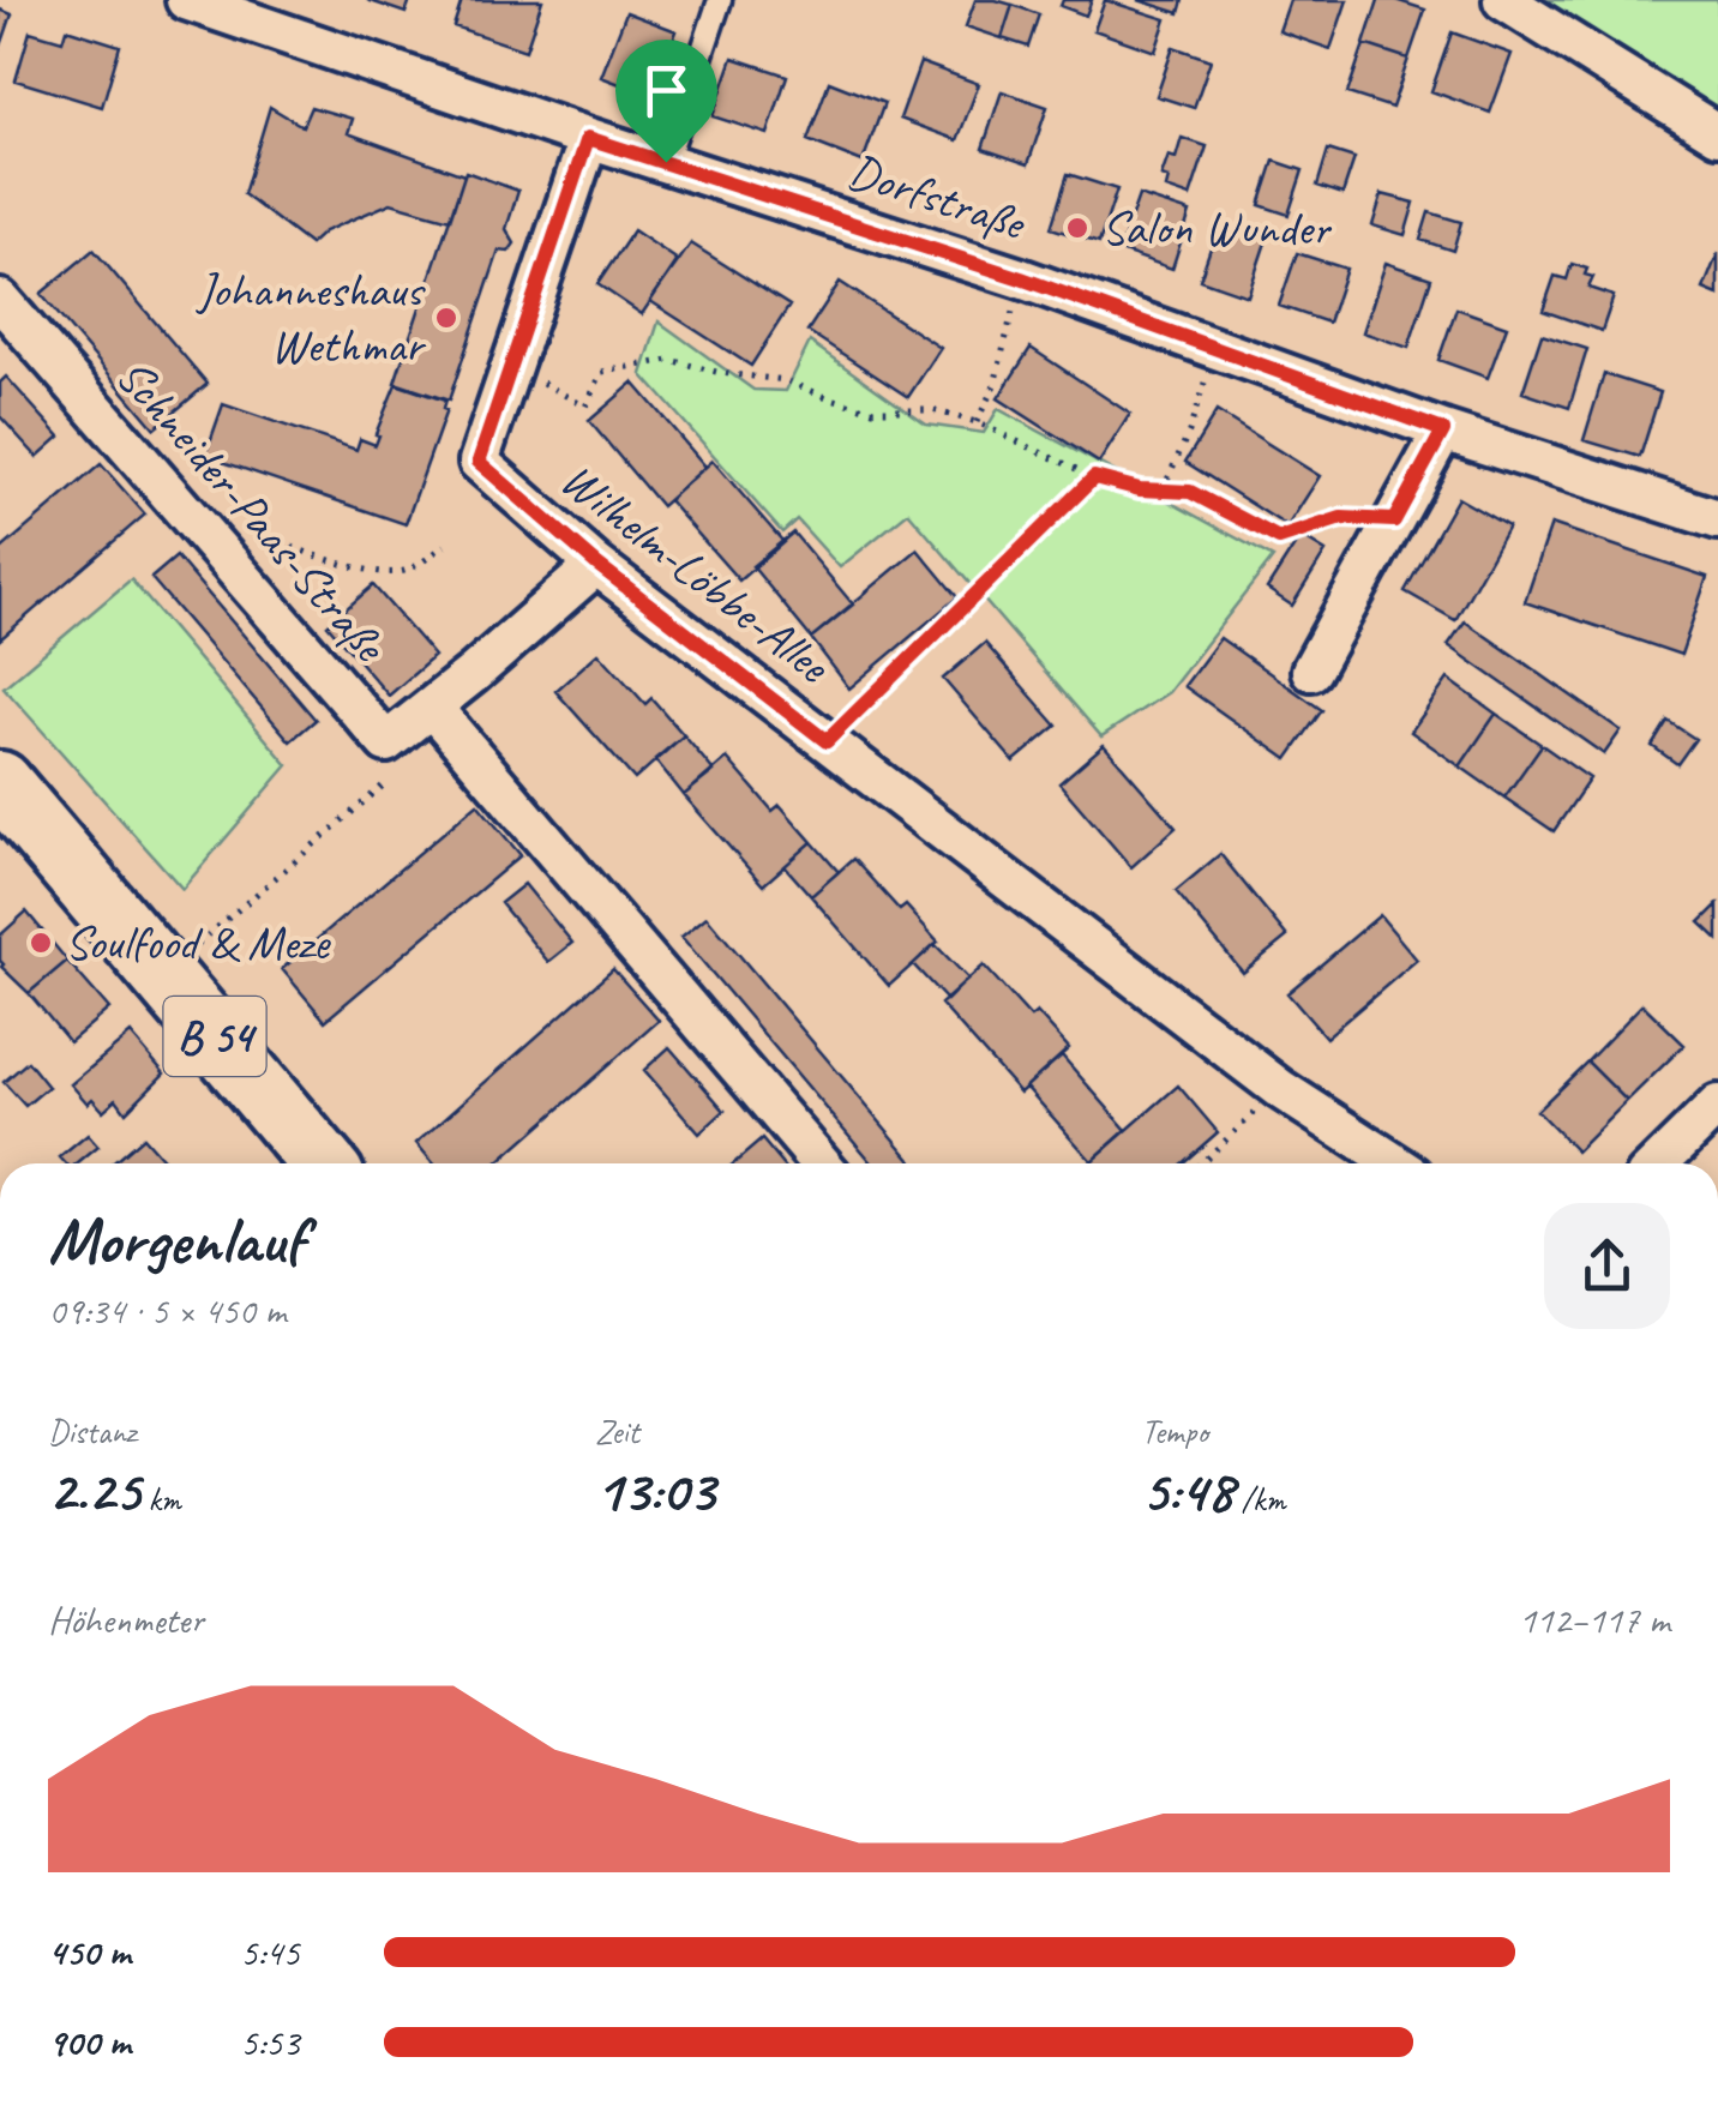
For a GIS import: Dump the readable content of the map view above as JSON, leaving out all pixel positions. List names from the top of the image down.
{
  "streets": {
    "main road": ["B 54"],
    "street": ["Dorfstraße", "Schneider-Paas-Straße", "Wilhelm-Löbbe-Allee"]
  },
  "crossings": [
    ["Dorfstraße", "Wilhelm-Löbbe-Allee"]
  ],
  "places": ["Salon Wunder", "Johanneshaus Wethmar", "Soulfood & Meze"],
  "page": {
    "heading": ["Morgenlauf", "09:34 · 5 × 450 m"],
    "stats": [
      ["Distanz", "2.25 km"],
      ["Zeit", "13:03"],
      ["Tempo", "5:48 /km"]
    ],
    "chart": ["Höhenmeter", "112–117 m"],
    "list": [
      {
        "name": "450 m",
        "note": "5:45"
      },
      {
        "name": "900 m",
        "note": "5:53"
      }
    ]
  }
}
